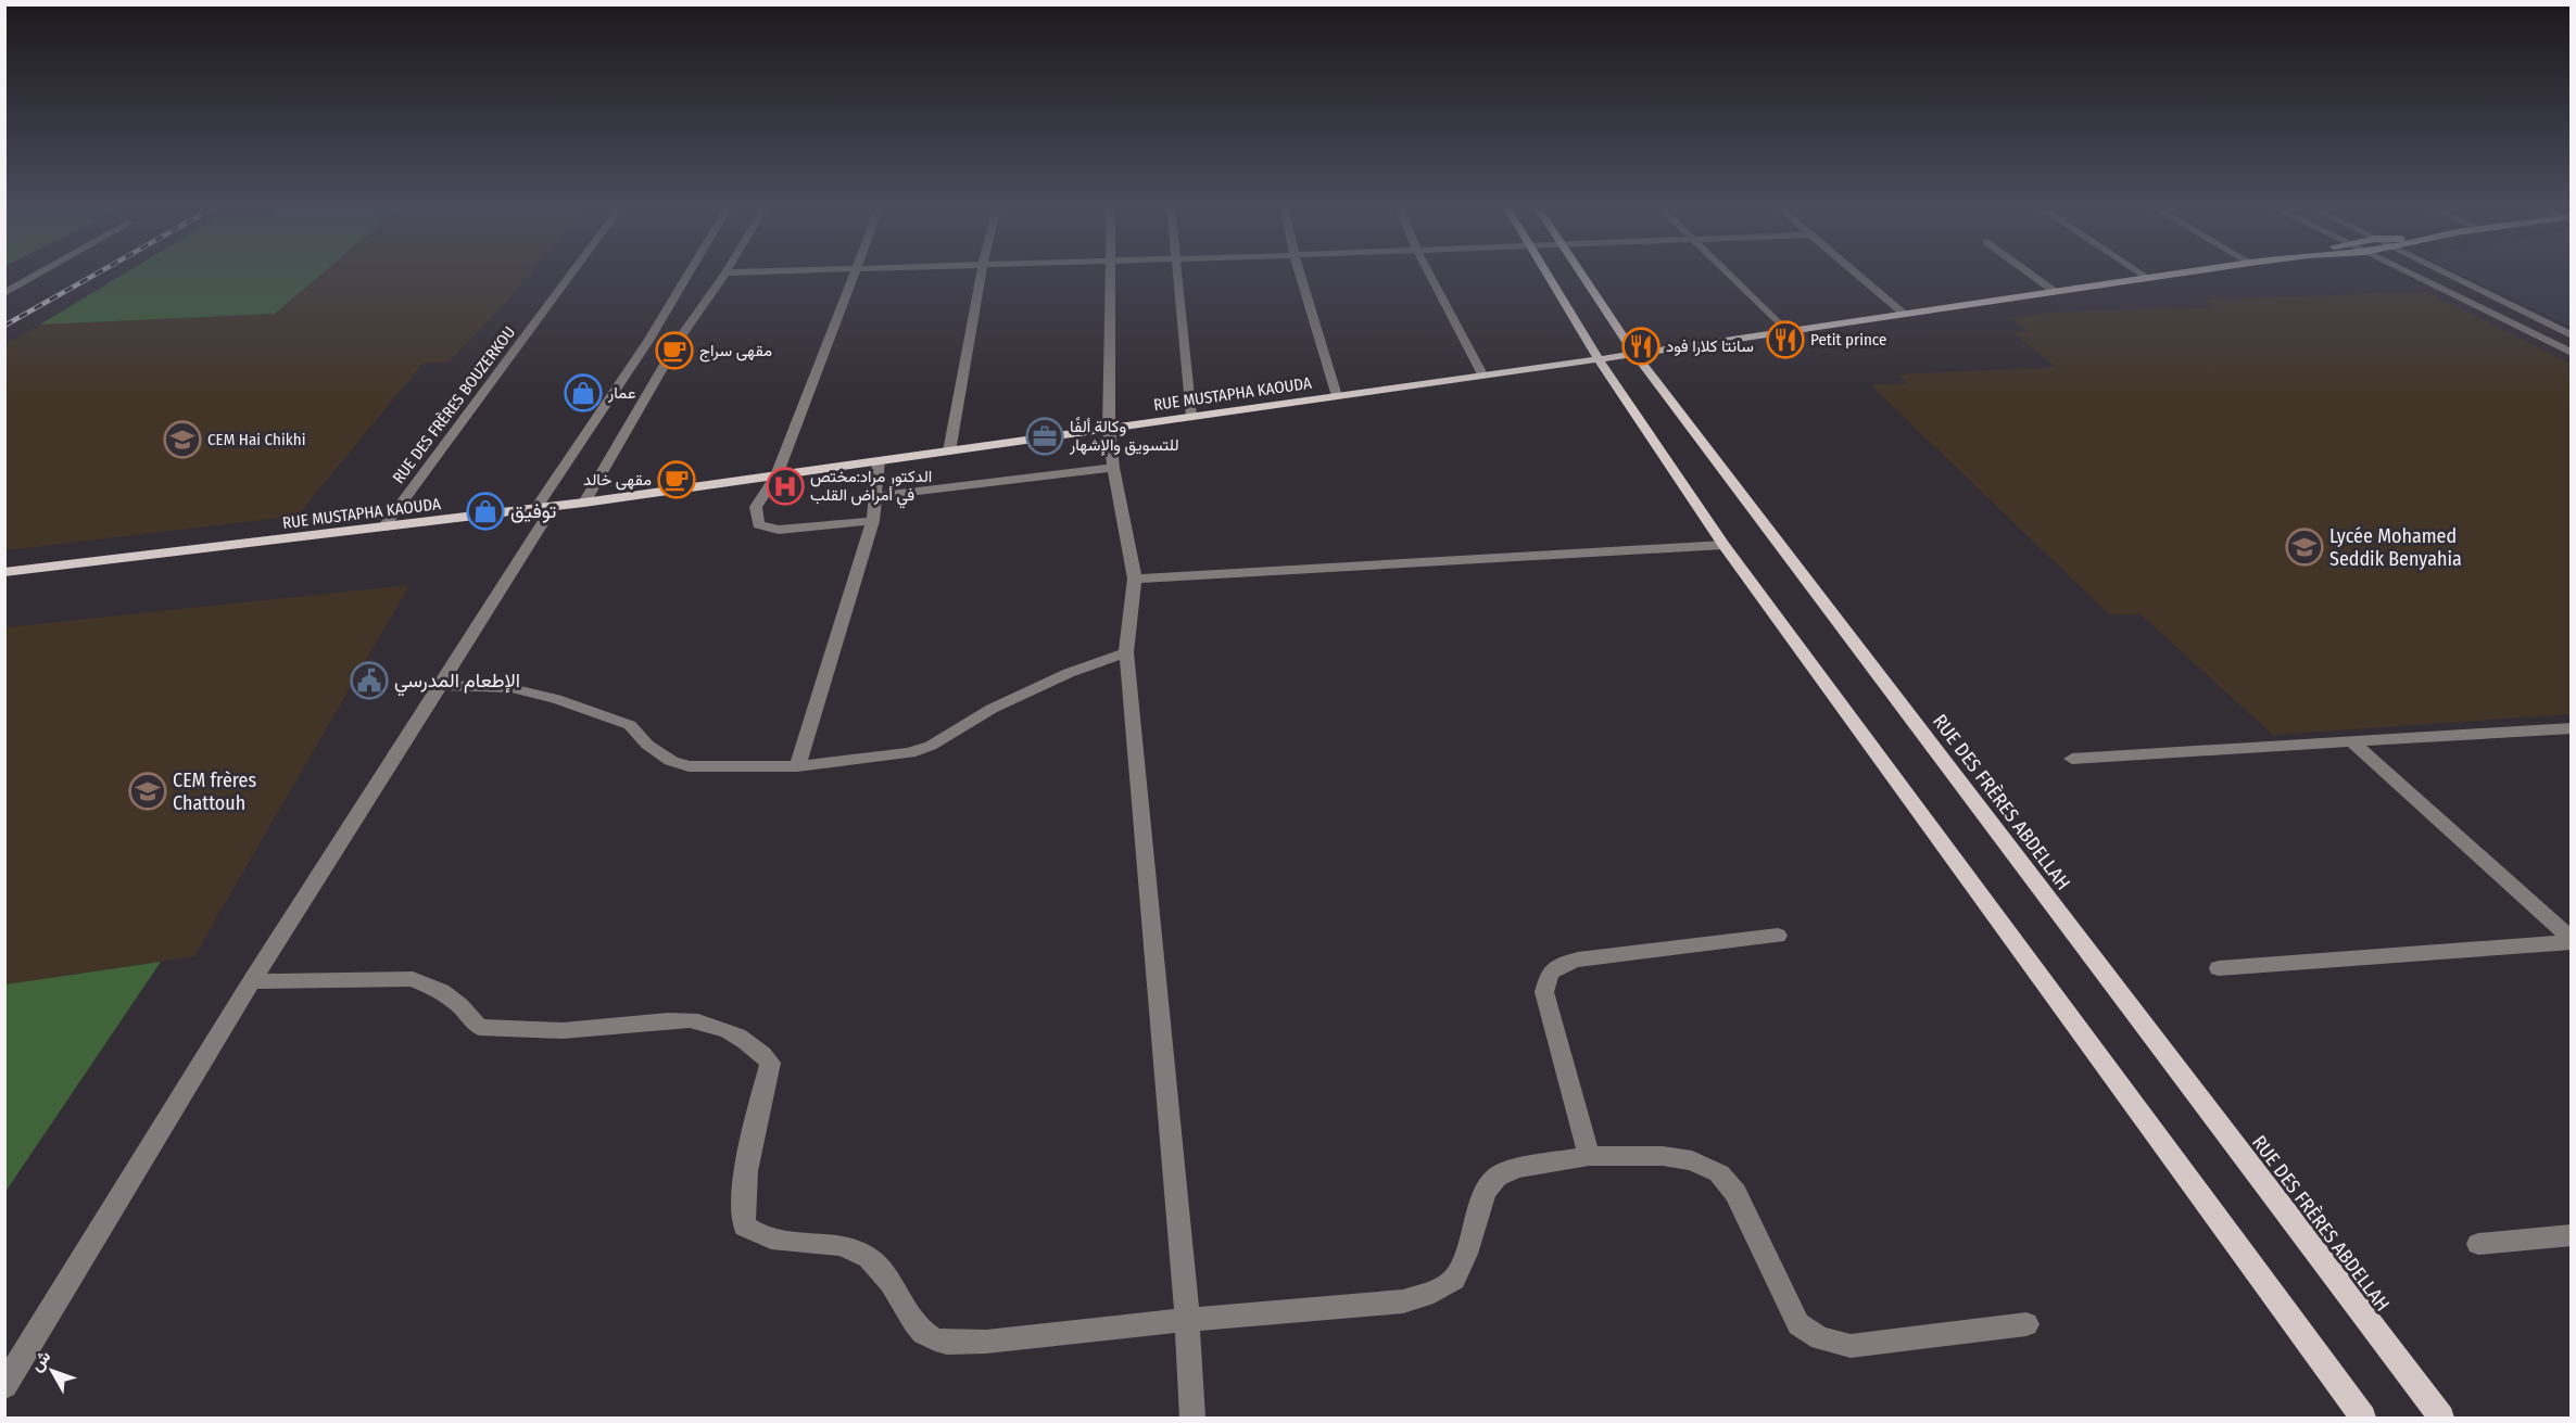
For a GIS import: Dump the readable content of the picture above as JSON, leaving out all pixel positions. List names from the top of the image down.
{
  "streets": {
    "main road": ["RUE MUSTAPHA KAOUDA", "RUE DES FRÈRES ABDELLAH"],
    "street": ["RUE DES FRÈRES BOUZERKOU"]
  },
  "crossings": [
    ["RUE MUSTAPHA KAOUDA", "RUE DES FRÈRES BOUZERKOU"],
    ["RUE MUSTAPHA KAOUDA", "RUE DES FRÈRES ABDELLAH"]
  ],
  "places": {
    "restaurant": ["Petit prince", "سانتا كلارا فود"],
    "cafe": ["مقهى سراج", "مقهى خالد"],
    "shop": ["عمار", "توفيق"],
    "office": ["وكالة ألفًا للتسويق والإشهار"],
    "school or university": ["CEM Hai Chikhi", "Lycée Mohamed Seddik Benyahia", "CEM frères Chattouh"],
    "hospital": ["الدكتور مراد:مختص في أمراض القلب"],
    "public building": ["الإطعام المدرسي"]
  },
  "north": "top left"
}
